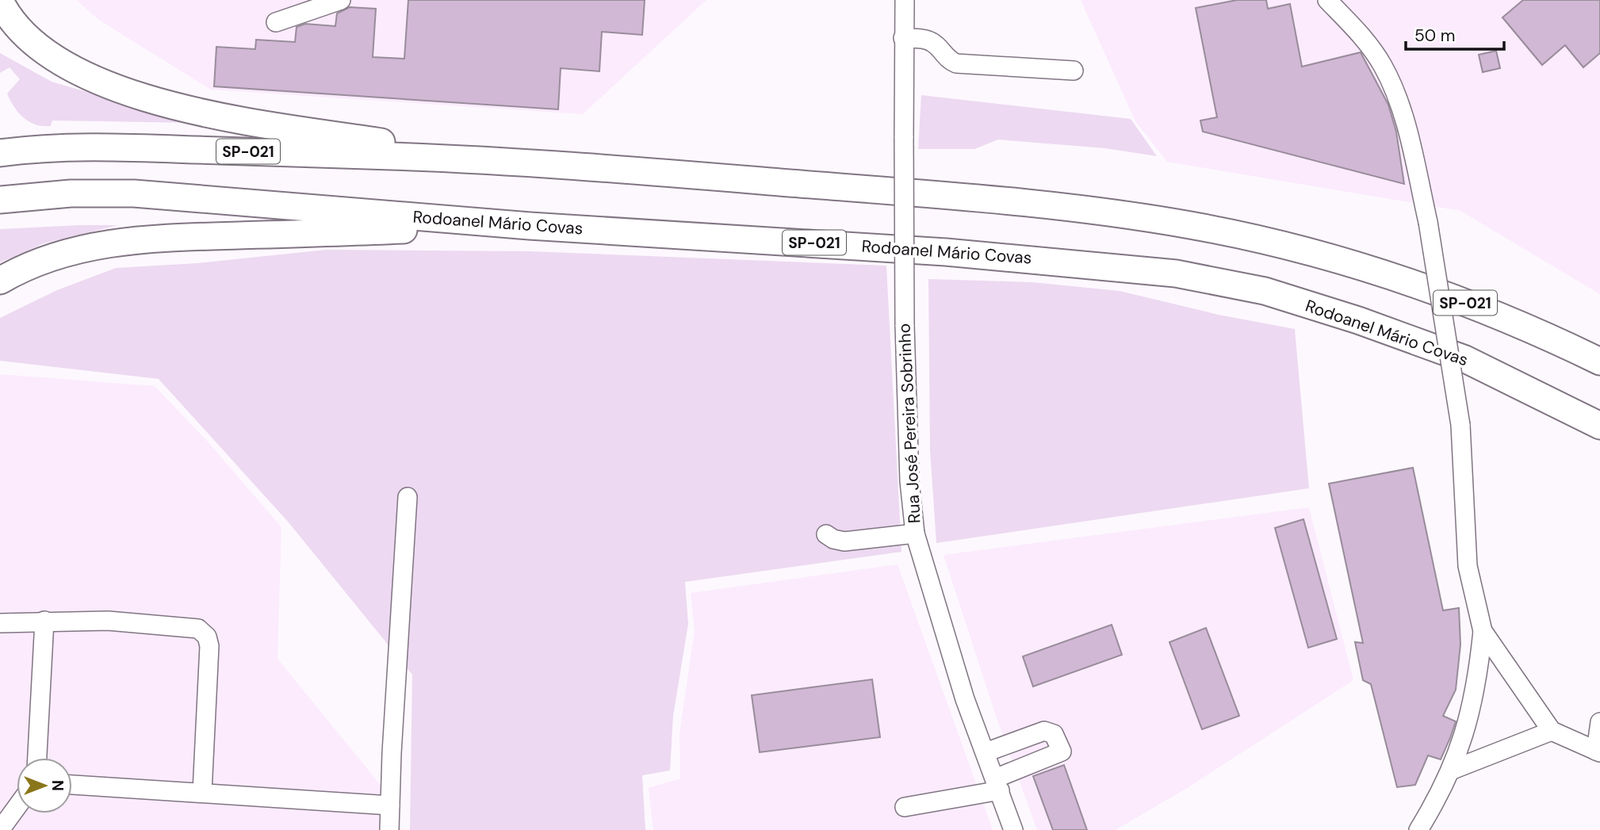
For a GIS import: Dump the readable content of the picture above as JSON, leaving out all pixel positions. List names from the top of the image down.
{
  "streets": {
    "highway": ["SP-021", "Rodoanel Mário Covas"],
    "street": ["Rua José Pereira Sobrinho"]
  },
  "scale_bar": "50 m",
  "north": "right"
}
